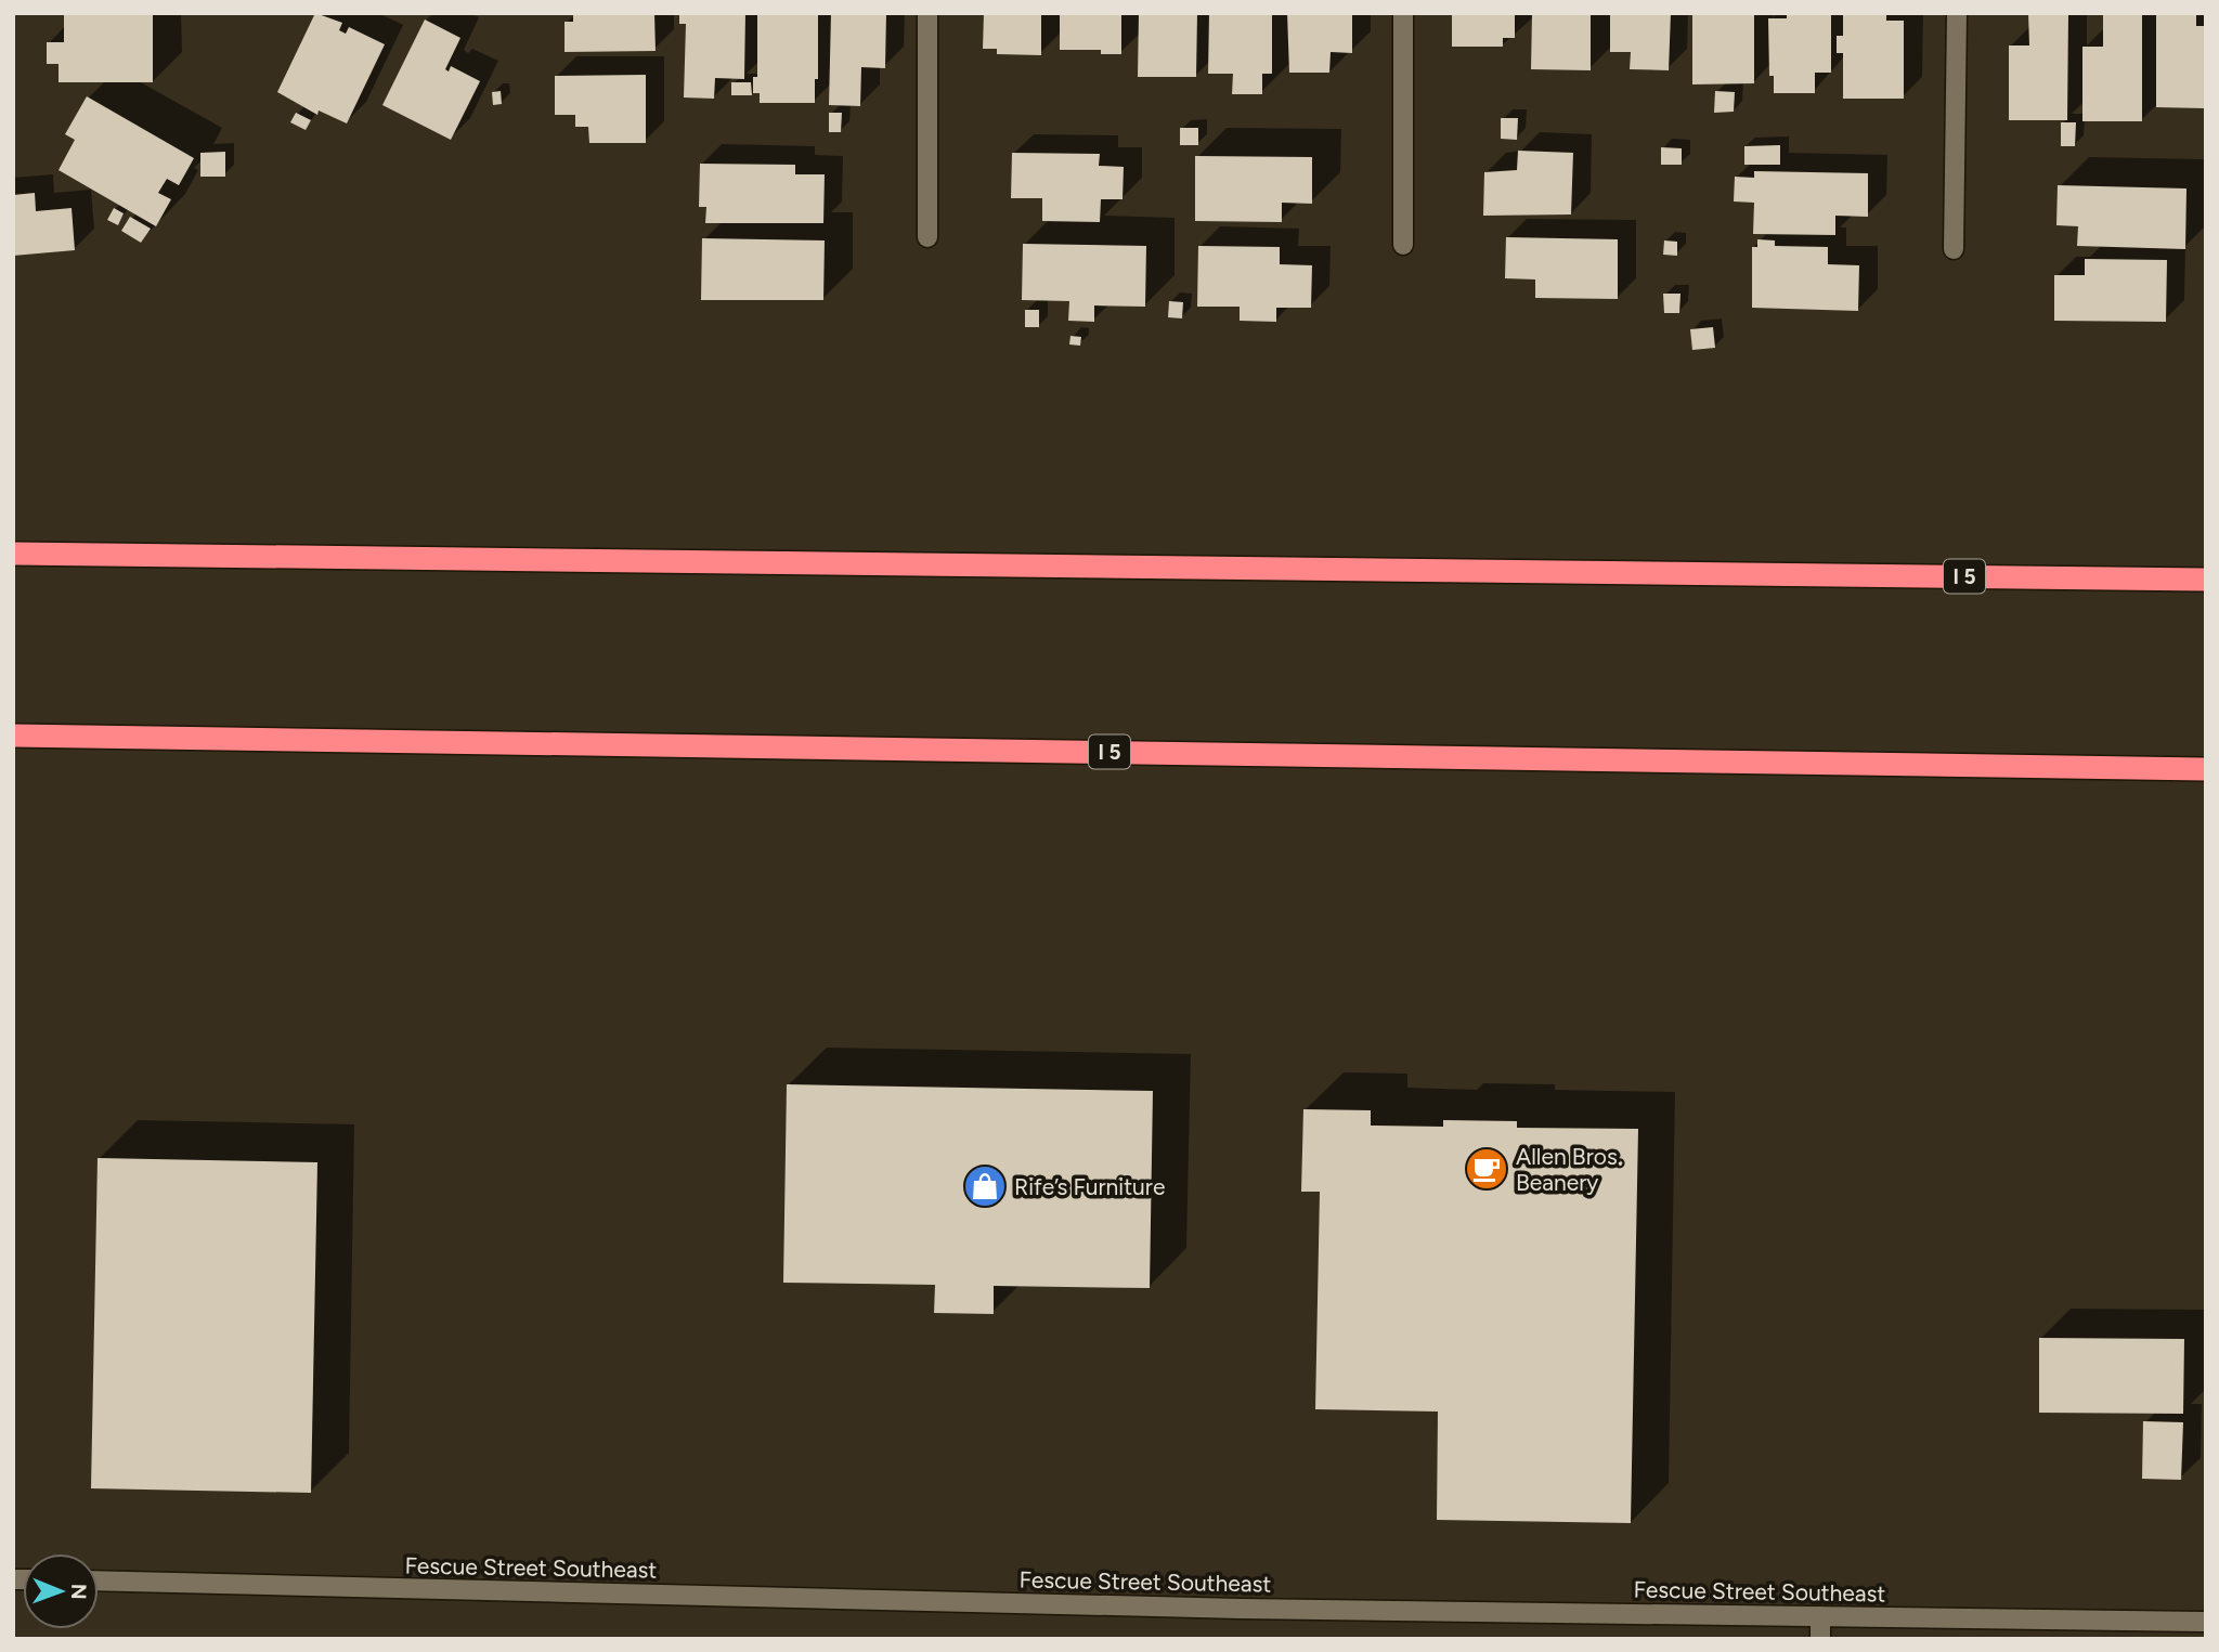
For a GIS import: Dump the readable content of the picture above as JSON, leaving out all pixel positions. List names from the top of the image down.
{
  "streets": {
    "highway": ["I 5"],
    "street": ["Fescue Street Southeast"]
  },
  "places": {
    "cafe": ["Allen Bros. Beanery"],
    "shop": ["Rife’s Furniture"]
  },
  "north": "right"
}
